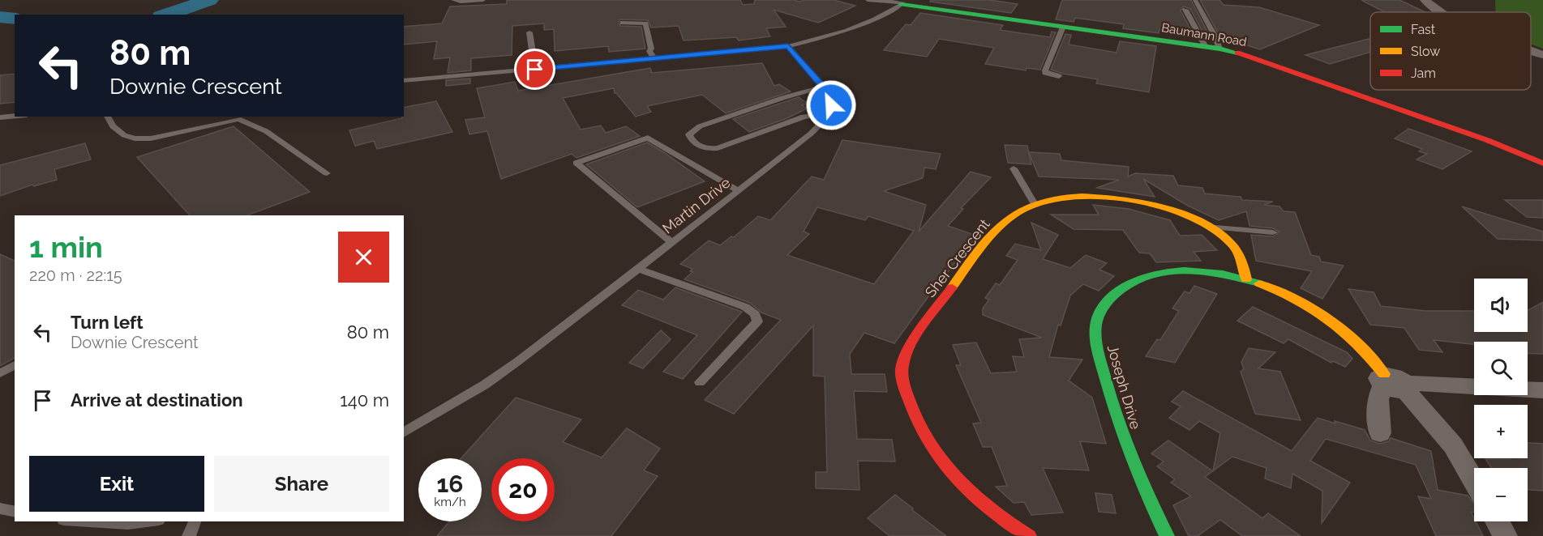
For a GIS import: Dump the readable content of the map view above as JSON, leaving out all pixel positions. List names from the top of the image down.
{
  "streets": {
    "street": ["Baumann Road", "Sher Crescent", "Joseph Drive"],
    "lane": ["Martin Drive"]
  },
  "crossings": [
    ["Sher Crescent", "Joseph Drive"]
  ],
  "legend": ["Fast", "Slow", "Jam"],
  "page": {
    "turn": ["80 m", "Downie Crescent"],
    "heading": ["1 min", "220 m · 22:15"],
    "map_buttons": ["+", "−"],
    "list": [
      {
        "name": "Turn left",
        "note": "Downie Crescent",
        "value": "80 m"
      },
      {
        "name": "Arrive at destination",
        "value": "140 m"
      }
    ],
    "buttons": ["Exit", "Share"],
    "speed": "16 km/h",
    "limit": "20"
  }
}
